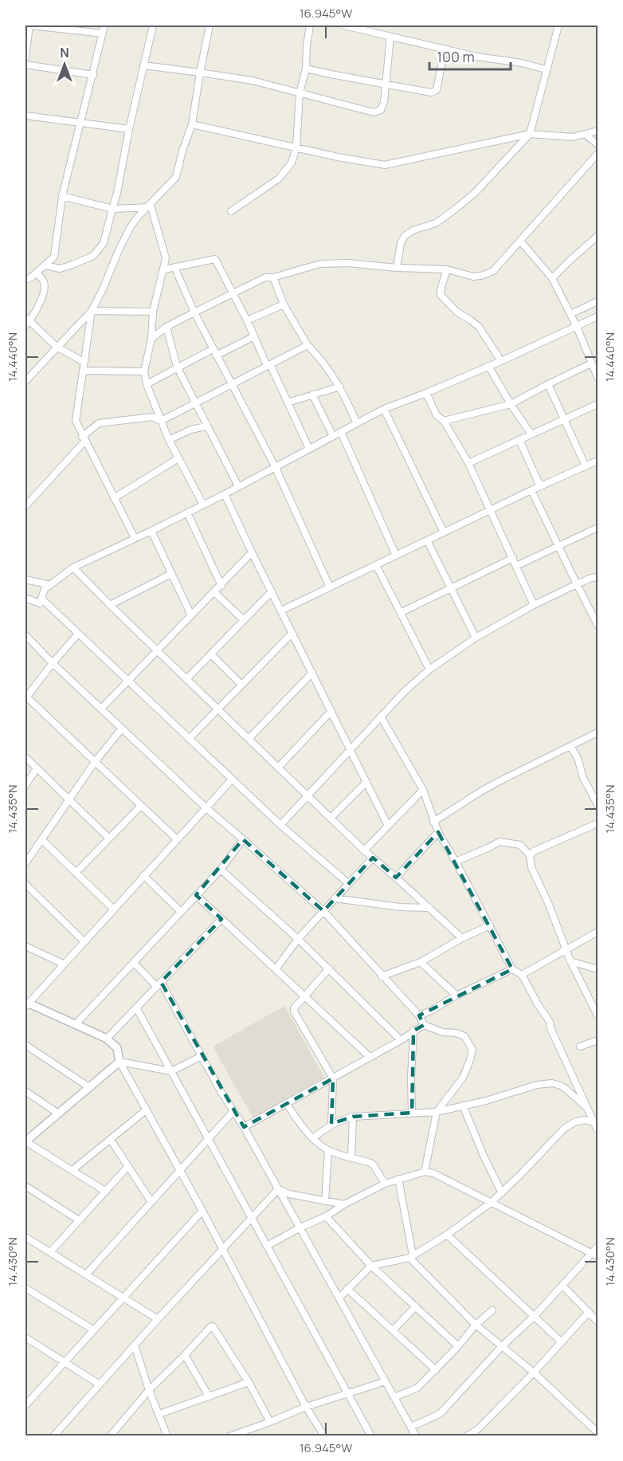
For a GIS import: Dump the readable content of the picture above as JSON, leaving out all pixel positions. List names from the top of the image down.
{
  "scale_bar": "100 m",
  "north": "top",
  "coordinates": [
    "16.945°W",
    "14.440°N",
    "14.435°N",
    "14.430°N"
  ]
}
